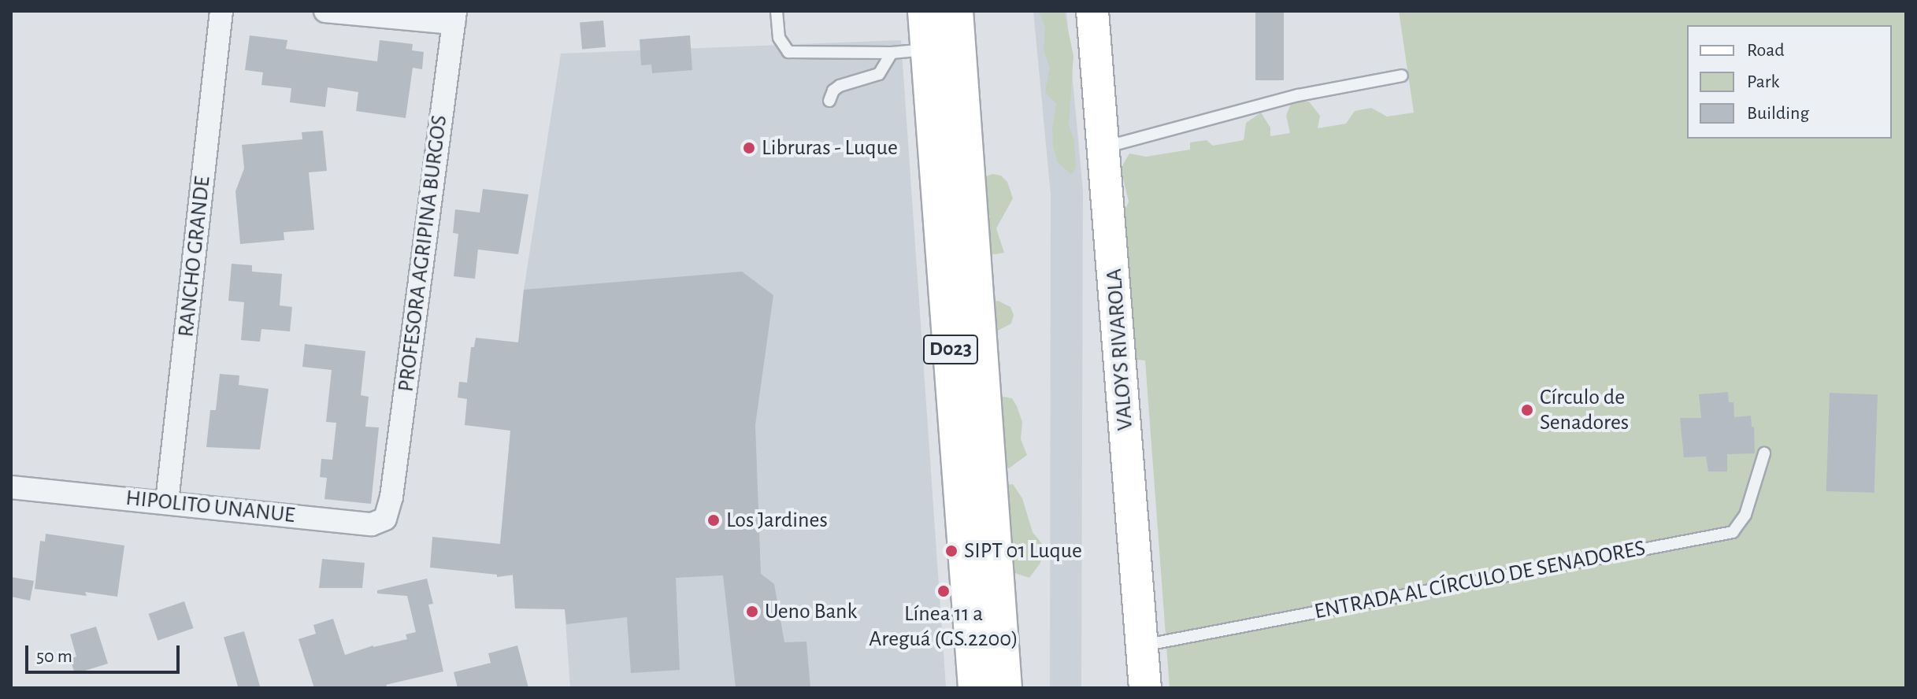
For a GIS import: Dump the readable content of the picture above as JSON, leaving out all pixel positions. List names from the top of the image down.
{
  "streets": {
    "main road": ["D023"],
    "street": [
      "PROFESORA AGRIPINA BURGOS",
      "RANCHO GRANDE",
      "VALOYS RIVAROLA",
      "HIPOLITO UNANUE"
    ],
    "lane": ["ENTRADA AL CÍRCULO DE SENADORES"]
  },
  "crossings": [
    ["PROFESORA AGRIPINA BURGOS", "HIPOLITO UNANUE"],
    ["RANCHO GRANDE", "HIPOLITO UNANUE"],
    ["VALOYS RIVAROLA", "ENTRADA AL CÍRCULO DE SENADORES"]
  ],
  "places": [
    "Libruras - Luque",
    "Círculo de Senadores",
    "Los Jardines",
    "SIPT 01 Luque",
    "Línea 11 a Areguá (GS.2200)",
    "Ueno Bank"
  ],
  "legend": ["Road", "Park", "Building"],
  "scale_bar": "50 m"
}
